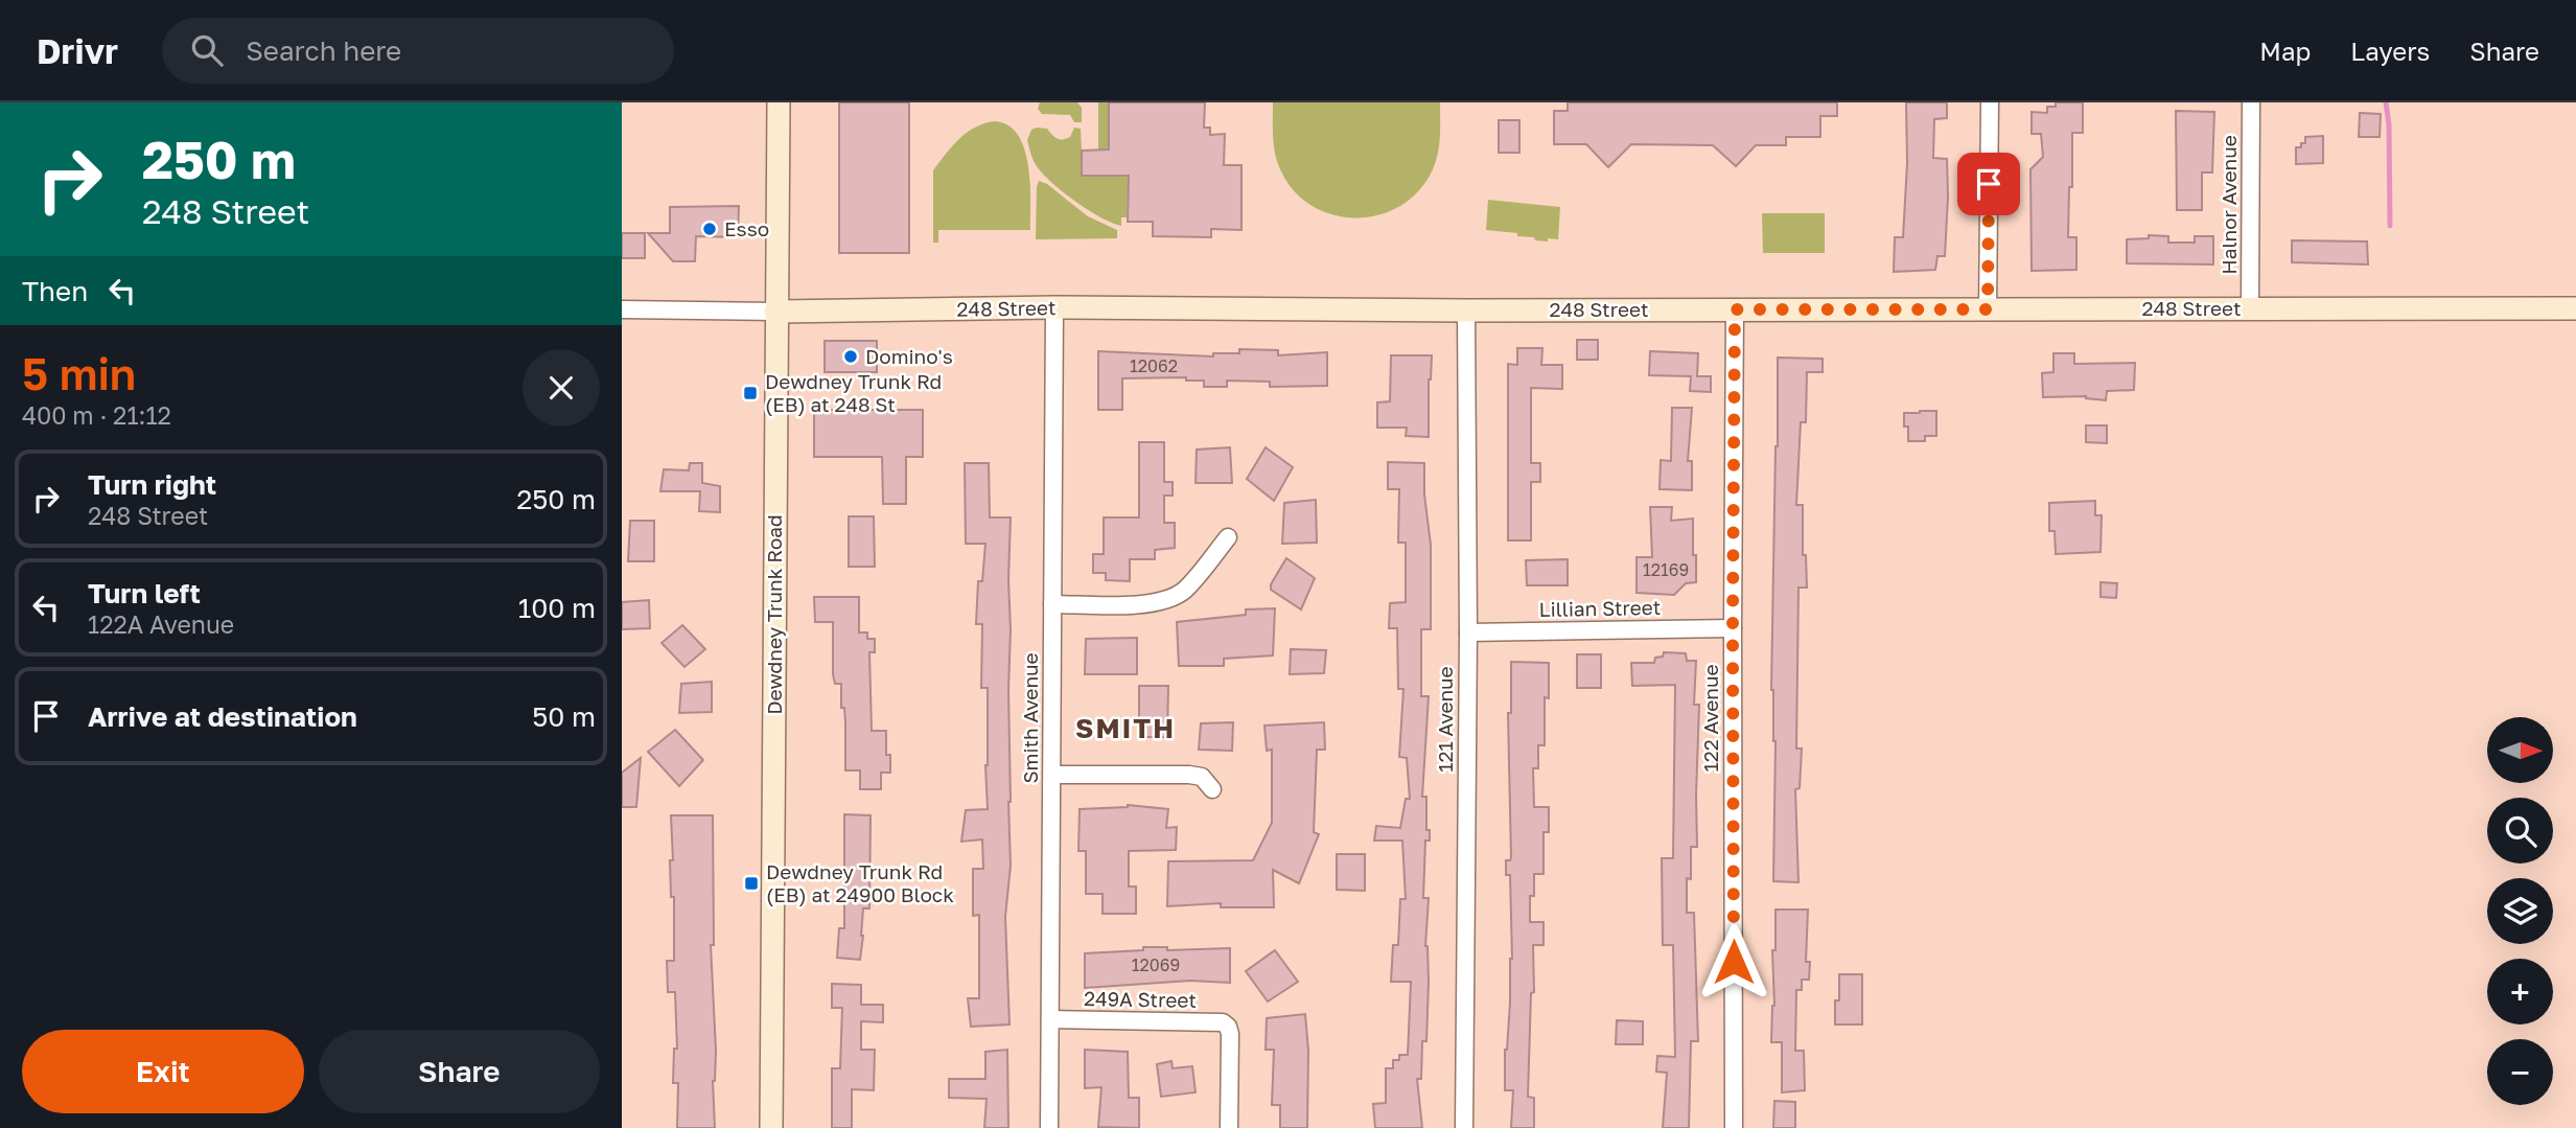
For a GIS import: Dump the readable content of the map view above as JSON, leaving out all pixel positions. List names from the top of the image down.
{
  "streets": {
    "street": [
      "Halnor Avenue",
      "248 Street",
      "Lillian Street",
      "Dewdney Trunk Road",
      "Smith Avenue",
      "122 Avenue",
      "121 Avenue",
      "249A Street"
    ]
  },
  "crossings": [
    ["Halnor Avenue", "248 Street"],
    ["248 Street", "Dewdney Trunk Road"],
    ["248 Street", "Smith Avenue"],
    ["248 Street", "122 Avenue"],
    ["248 Street", "121 Avenue"],
    ["Lillian Street", "122 Avenue"],
    ["Lillian Street", "121 Avenue"],
    ["Smith Avenue", "249A Street"]
  ],
  "districts": ["SMITH"],
  "places": {
    "other": ["Esso", "Domino's"],
    "transit": ["Dewdney Trunk Rd (EB) at 248 St", "Dewdney Trunk Rd (EB) at 24900 Block"]
  },
  "house_numbers": ["12062", "12169", "12069"],
  "north": "right",
  "page": {
    "header": "Drivr",
    "search": "Search here",
    "nav": ["Map", "Layers", "Share"],
    "turn": ["250 m", "248 Street"],
    "then": "Then",
    "heading": ["5 min", "400 m · 21:12"],
    "list": [
      {
        "name": "Turn right",
        "note": "248 Street",
        "value": "250 m"
      },
      {
        "name": "Turn left",
        "note": "122A Avenue",
        "value": "100 m"
      },
      {
        "name": "Arrive at destination",
        "value": "50 m"
      }
    ],
    "map_buttons": ["+", "−"],
    "buttons": ["Exit", "Share"]
  }
}
